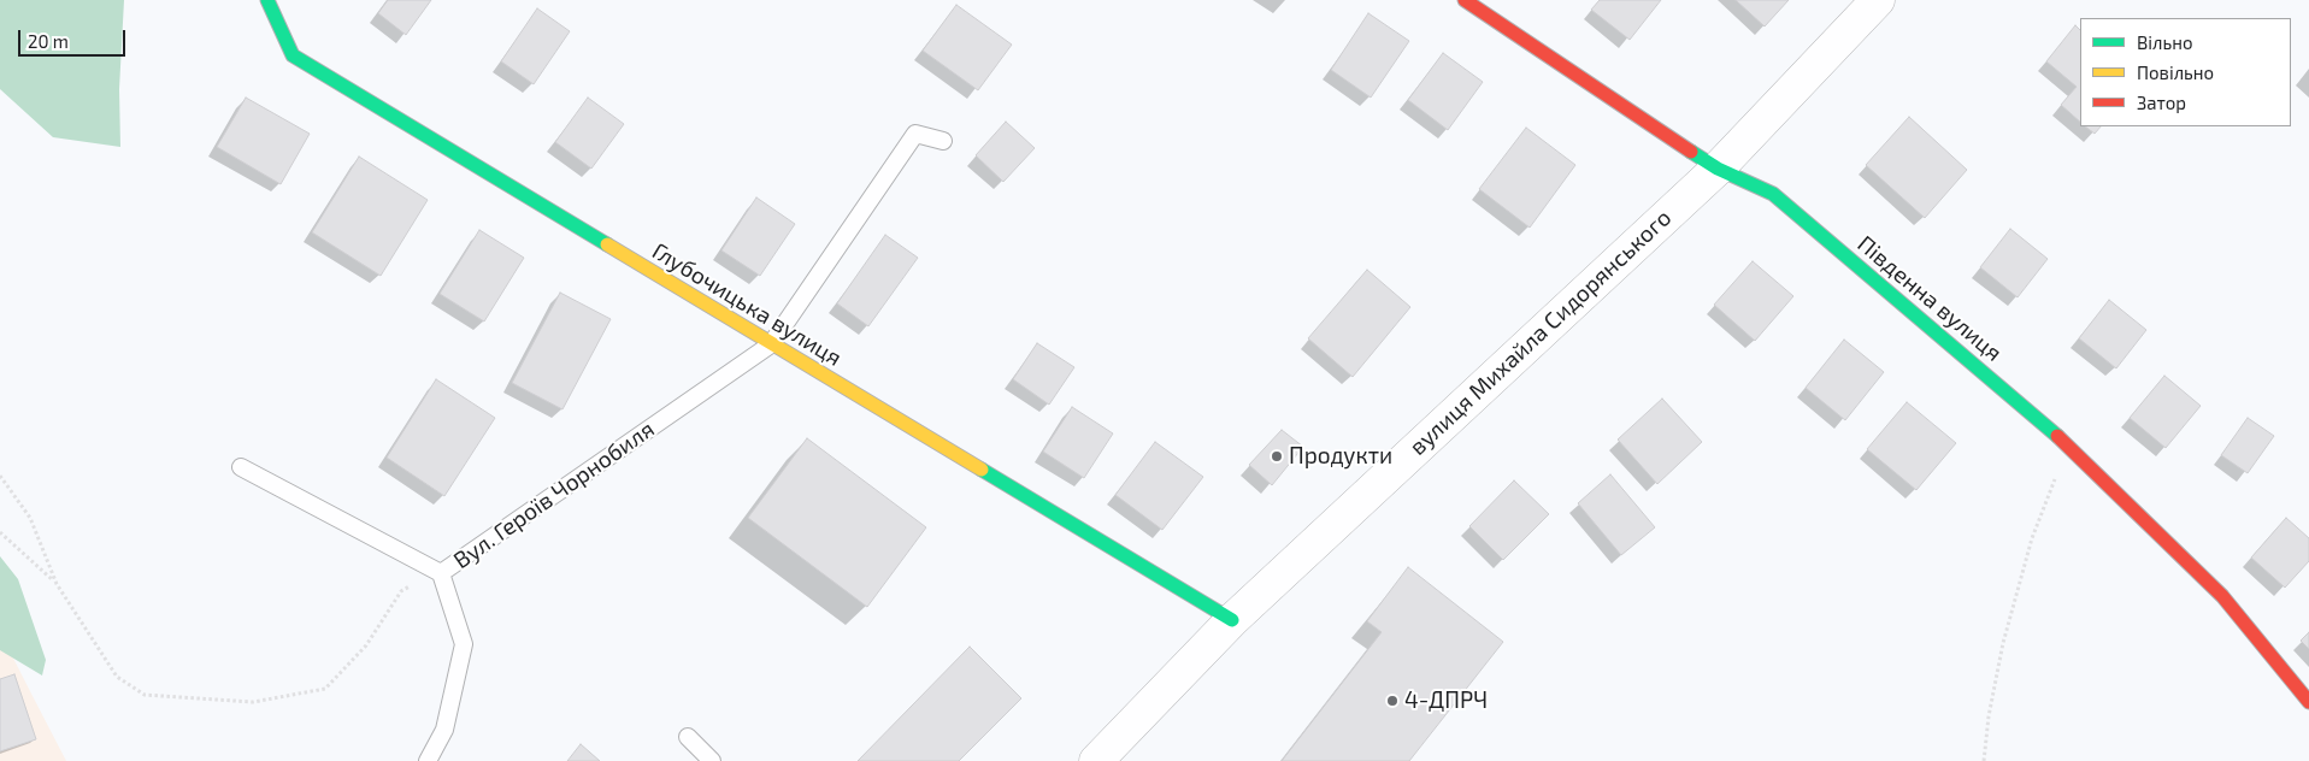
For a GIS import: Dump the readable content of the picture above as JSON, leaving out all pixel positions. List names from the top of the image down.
{
  "streets": {
    "street": ["Південна вулиця", "Глубочицька вулиця", "вулиця Михайла Сидорянського"],
    "lane": ["Вул. Героїв Чорнобиля"]
  },
  "crossings": [
    ["Південна вулиця", "вулиця Михайла Сидорянського"],
    ["Глубочицька вулиця", "вулиця Михайла Сидорянського"],
    ["Глубочицька вулиця", "Вул. Героїв Чорнобиля"]
  ],
  "places": ["Продукти", "4-ДПРЧ"],
  "legend": ["Вільно", "Повільно", "Затор"],
  "scale_bar": "20 m"
}
